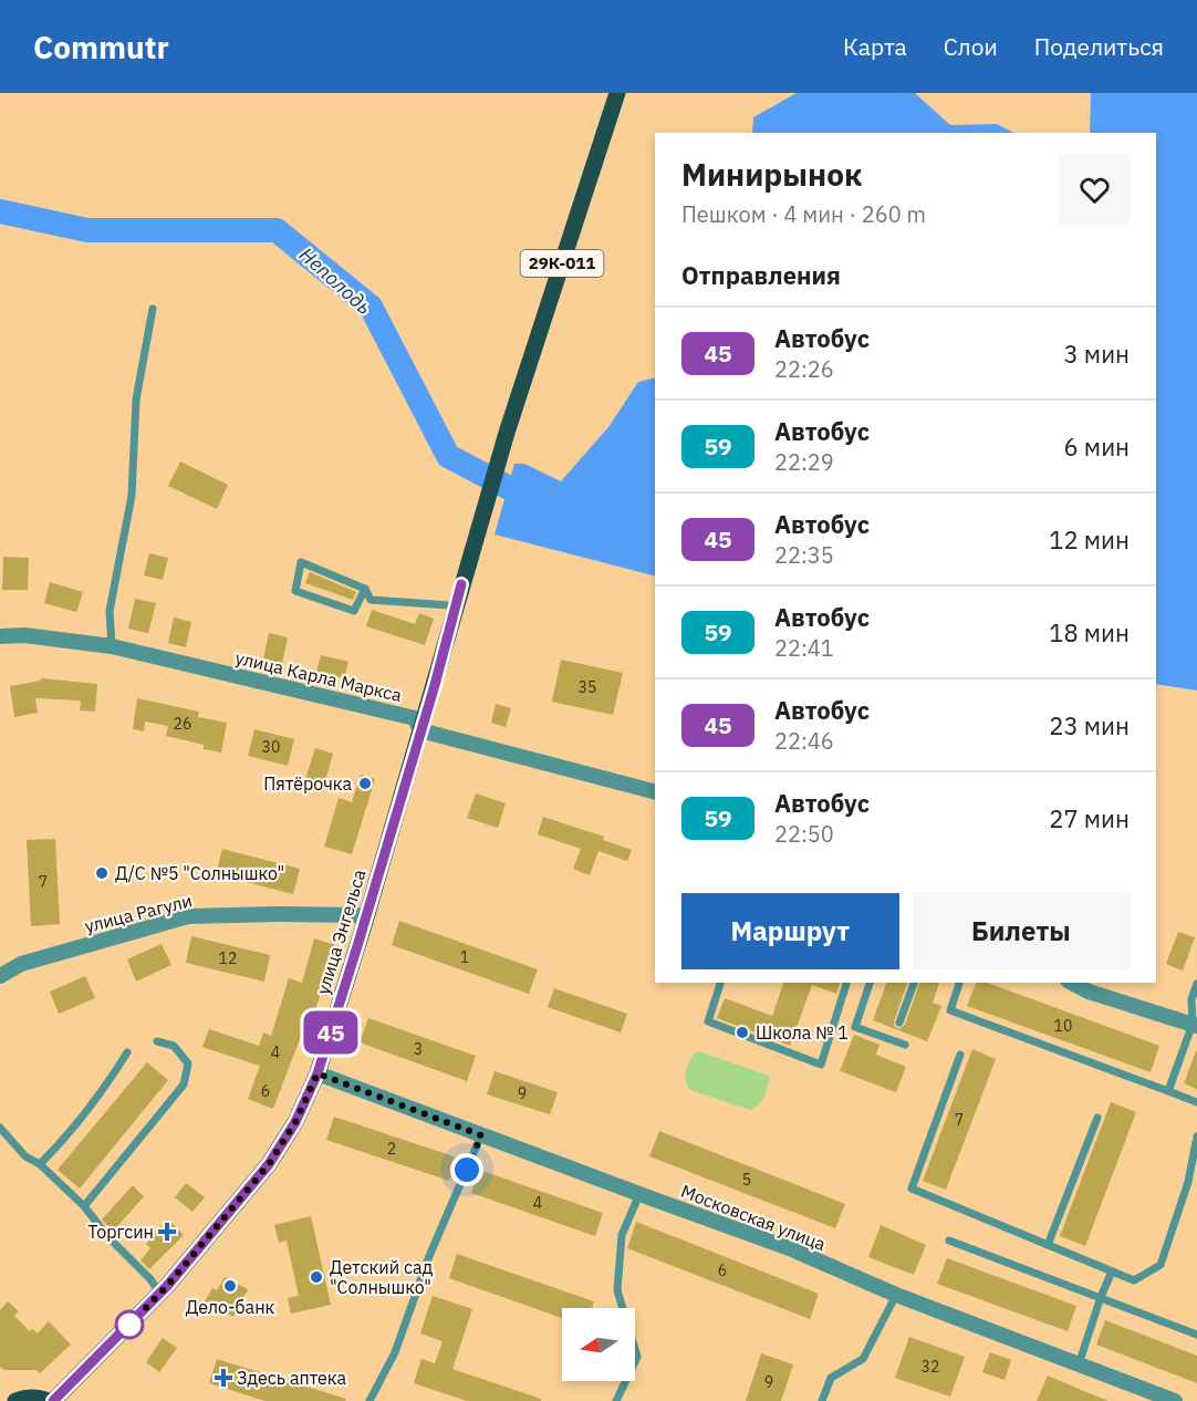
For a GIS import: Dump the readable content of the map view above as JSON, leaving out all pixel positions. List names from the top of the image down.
{
  "streets": {
    "main road": ["29К-011", "улица Энгельса"],
    "street": ["улица Карла Маркса", "улица Рагули", "Московская улица"]
  },
  "crossings": [
    ["29К-011", "улица Энгельса"],
    ["улица Карла Маркса", "улица Энгельса"],
    ["улица Рагули", "улица Энгельса"],
    ["улица Энгельса", "Московская улица"]
  ],
  "water": ["Неполодь"],
  "places": {
    "other": [
      "Пятёрочка",
      "Д/С №5 \"Солнышко\"",
      "Школа № 1",
      "Детский сад \"Солнышко\"",
      "Дело-банк"
    ],
    "health": ["Торгсин", "Здесь аптека"]
  },
  "lines": ["bus line 45"],
  "house_numbers": [
    "35",
    "26",
    "30",
    "7",
    "1",
    "12",
    "10",
    "3",
    "4",
    "6",
    "9",
    "7",
    "2",
    "5",
    "4",
    "6",
    "32",
    "9"
  ],
  "north": "left",
  "page": {
    "header": "Commutr",
    "nav": ["Карта", "Слои", "Поделиться"],
    "on_map": "45",
    "heading": [
      ["Минирынок", "Пешком · 4 мин · 260 m"],
      "Отправления"
    ],
    "list": [
      {
        "mark": "45",
        "name": "Автобус",
        "note": "22:26",
        "value": "3 мин"
      },
      {
        "mark": "59",
        "name": "Автобус",
        "note": "22:29",
        "value": "6 мин"
      },
      {
        "mark": "45",
        "name": "Автобус",
        "note": "22:35",
        "value": "12 мин"
      },
      {
        "mark": "59",
        "name": "Автобус",
        "note": "22:41",
        "value": "18 мин"
      },
      {
        "mark": "45",
        "name": "Автобус",
        "note": "22:46",
        "value": "23 мин"
      },
      {
        "mark": "59",
        "name": "Автобус",
        "note": "22:50",
        "value": "27 мин"
      }
    ],
    "buttons": ["Маршрут", "Билеты"]
  }
}
